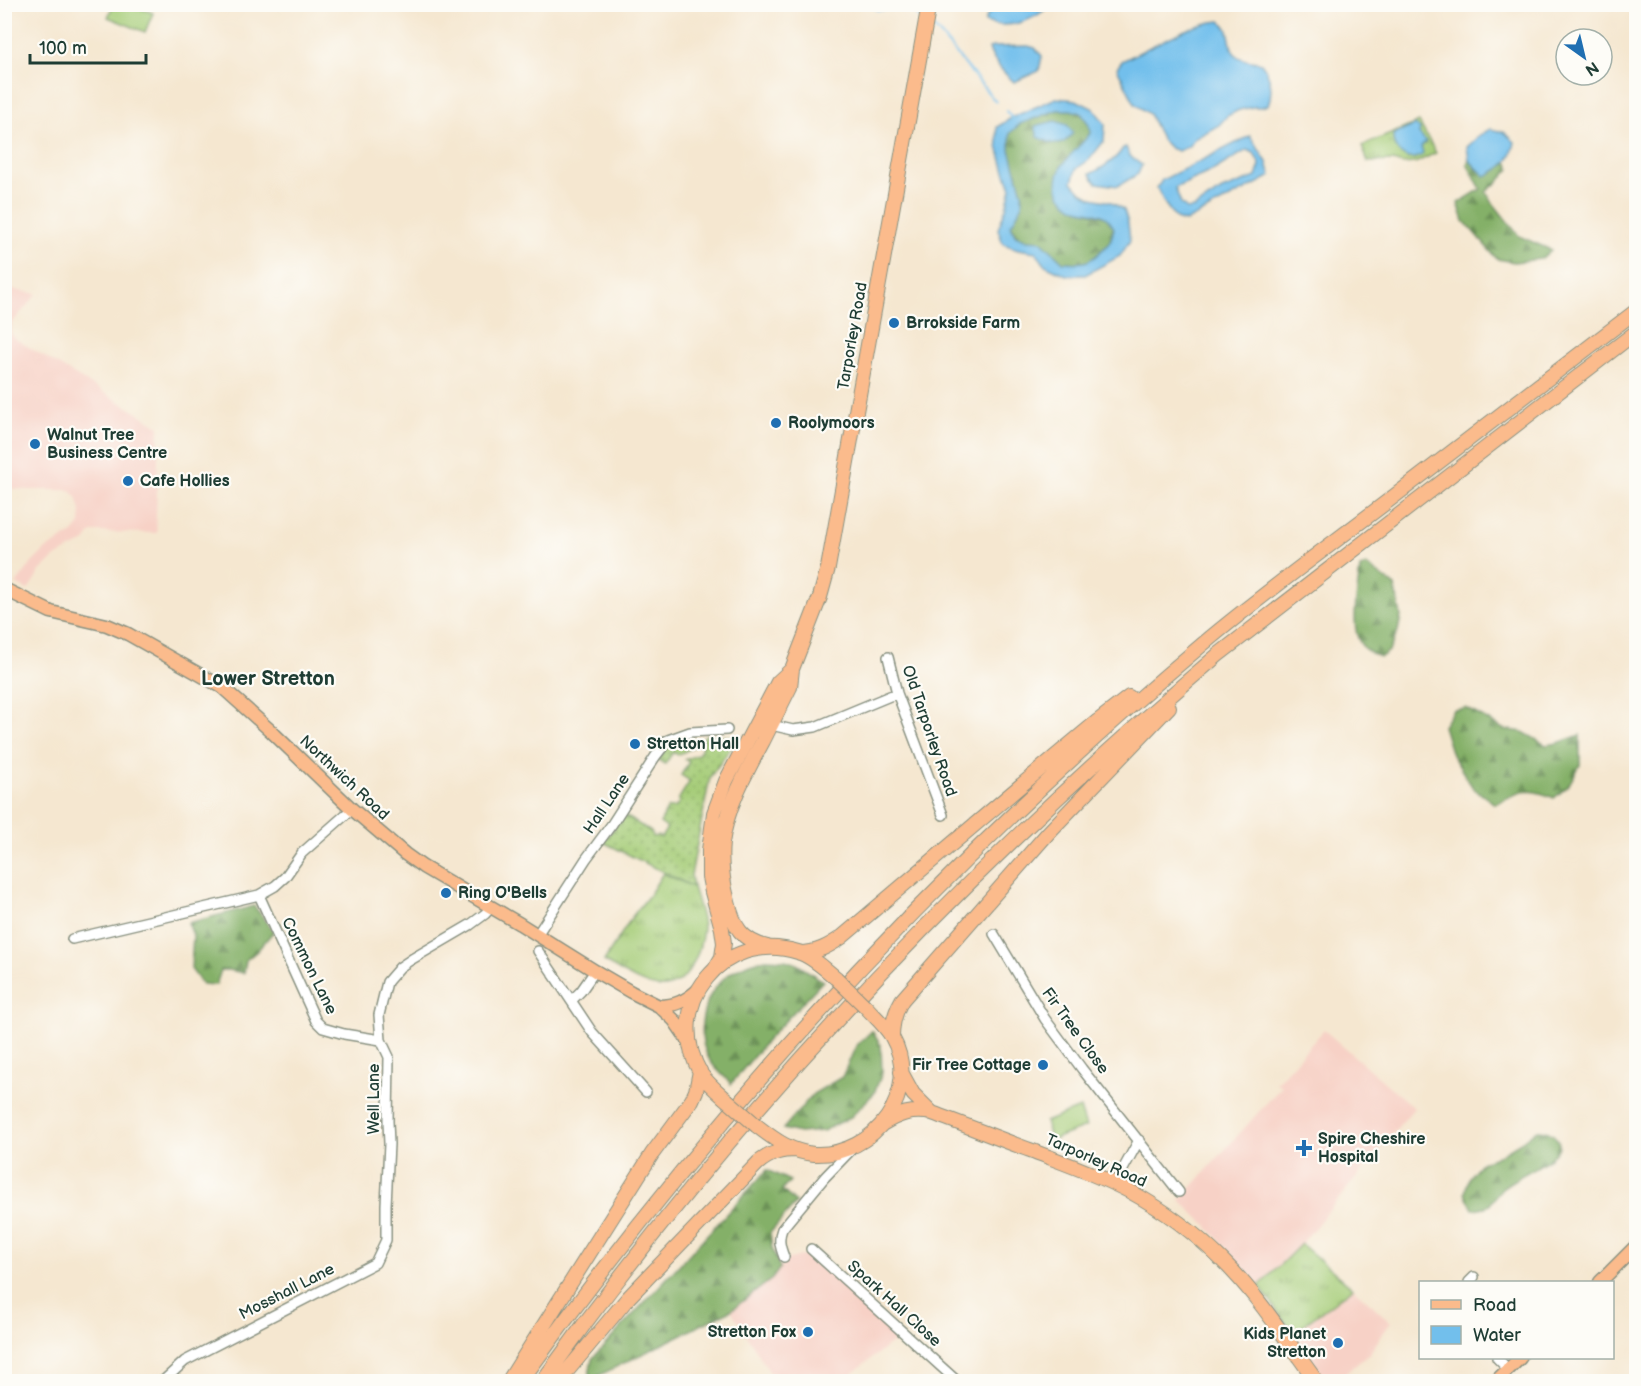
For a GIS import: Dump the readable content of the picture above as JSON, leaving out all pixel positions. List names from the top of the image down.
{
  "streets": {
    "highway": ["Tarporley Road"],
    "main road": ["Northwich Road"],
    "street": [
      "Old Tarporley Road",
      "Hall Lane",
      "Common Lane",
      "Fir Tree Close",
      "Well Lane",
      "Mosshall Lane",
      "Spark Hall Close"
    ]
  },
  "crossings": [
    ["Tarporley Road", "Northwich Road"],
    ["Northwich Road", "Hall Lane"],
    ["Northwich Road", "Well Lane"],
    ["Common Lane", "Well Lane"],
    ["Well Lane", "Mosshall Lane"]
  ],
  "districts": ["Lower Stretton"],
  "places": {
    "other": [
      "Brrokside Farm",
      "Roolymoors",
      "Walnut Tree Business Centre",
      "Cafe Hollies",
      "Stretton Hall",
      "Ring O'Bells",
      "Fir Tree Cottage",
      "Stretton Fox",
      "Kids Planet Stretton"
    ],
    "health": ["Spire Cheshire Hospital"]
  },
  "legend": ["Road", "Water"],
  "scale_bar": "100 m",
  "north": "bottom right"
}
